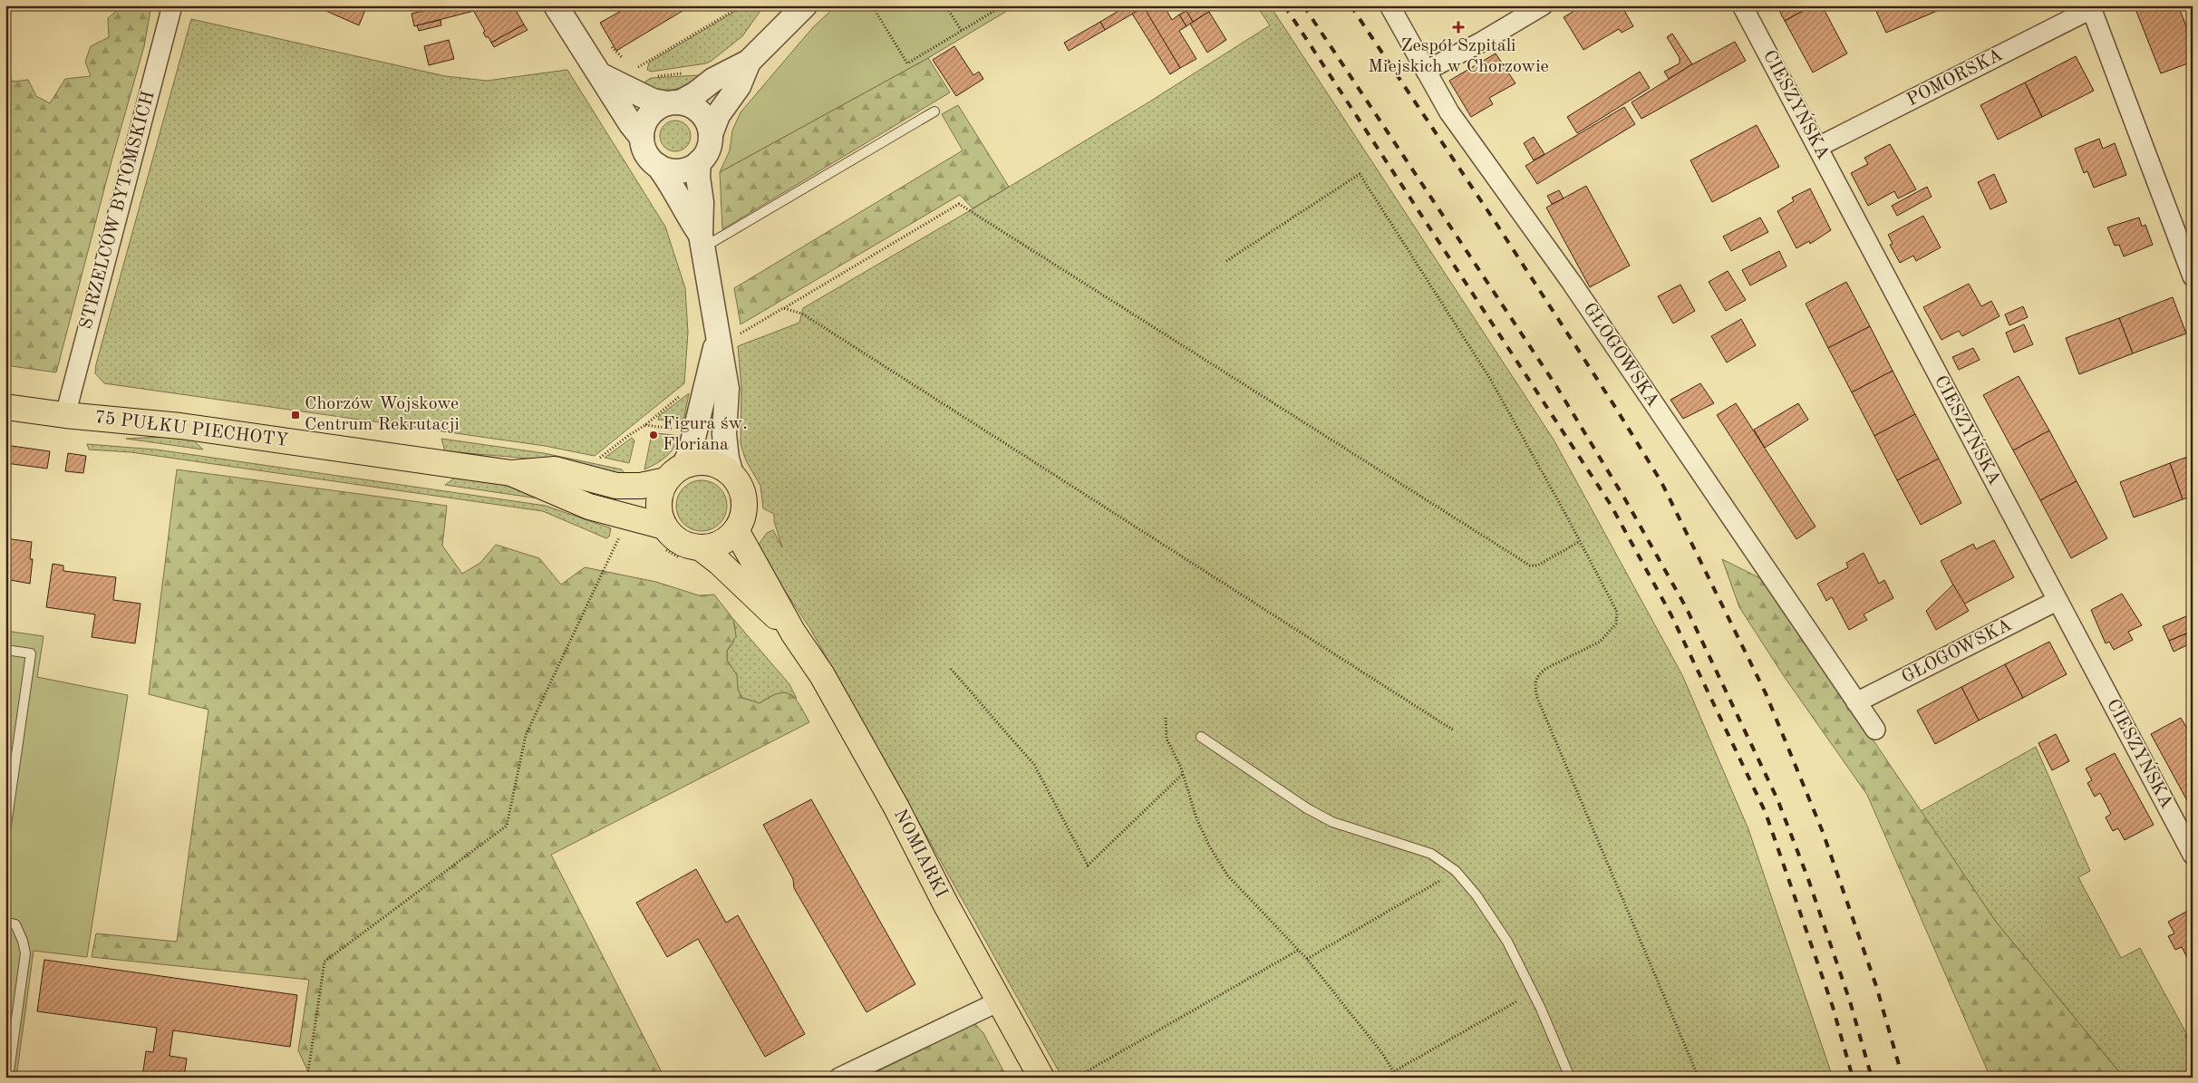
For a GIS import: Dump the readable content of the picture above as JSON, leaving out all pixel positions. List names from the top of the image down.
{
  "streets": {
    "main road": ["75 PUŁKU PIECHOTY", "NOMIARKI"],
    "street": [
      "POMORSKA",
      "CIESZYŃSKA",
      "STRZELCÓW BYTOMSKICH",
      "GŁOGOWSKA"
    ]
  },
  "crossings": [
    ["POMORSKA", "CIESZYŃSKA"],
    ["CIESZYŃSKA", "GŁOGOWSKA"],
    ["STRZELCÓW BYTOMSKICH", "75 PUŁKU PIECHOTY"],
    ["75 PUŁKU PIECHOTY", "NOMIARKI"]
  ],
  "places": {
    "health": ["Zespół Szpitali Miejskich w Chorzowie"],
    "transit": ["Chorzów Wojskowe Centrum Rekrutacji"],
    "other": ["Figura św. Floriana"]
  }
}
